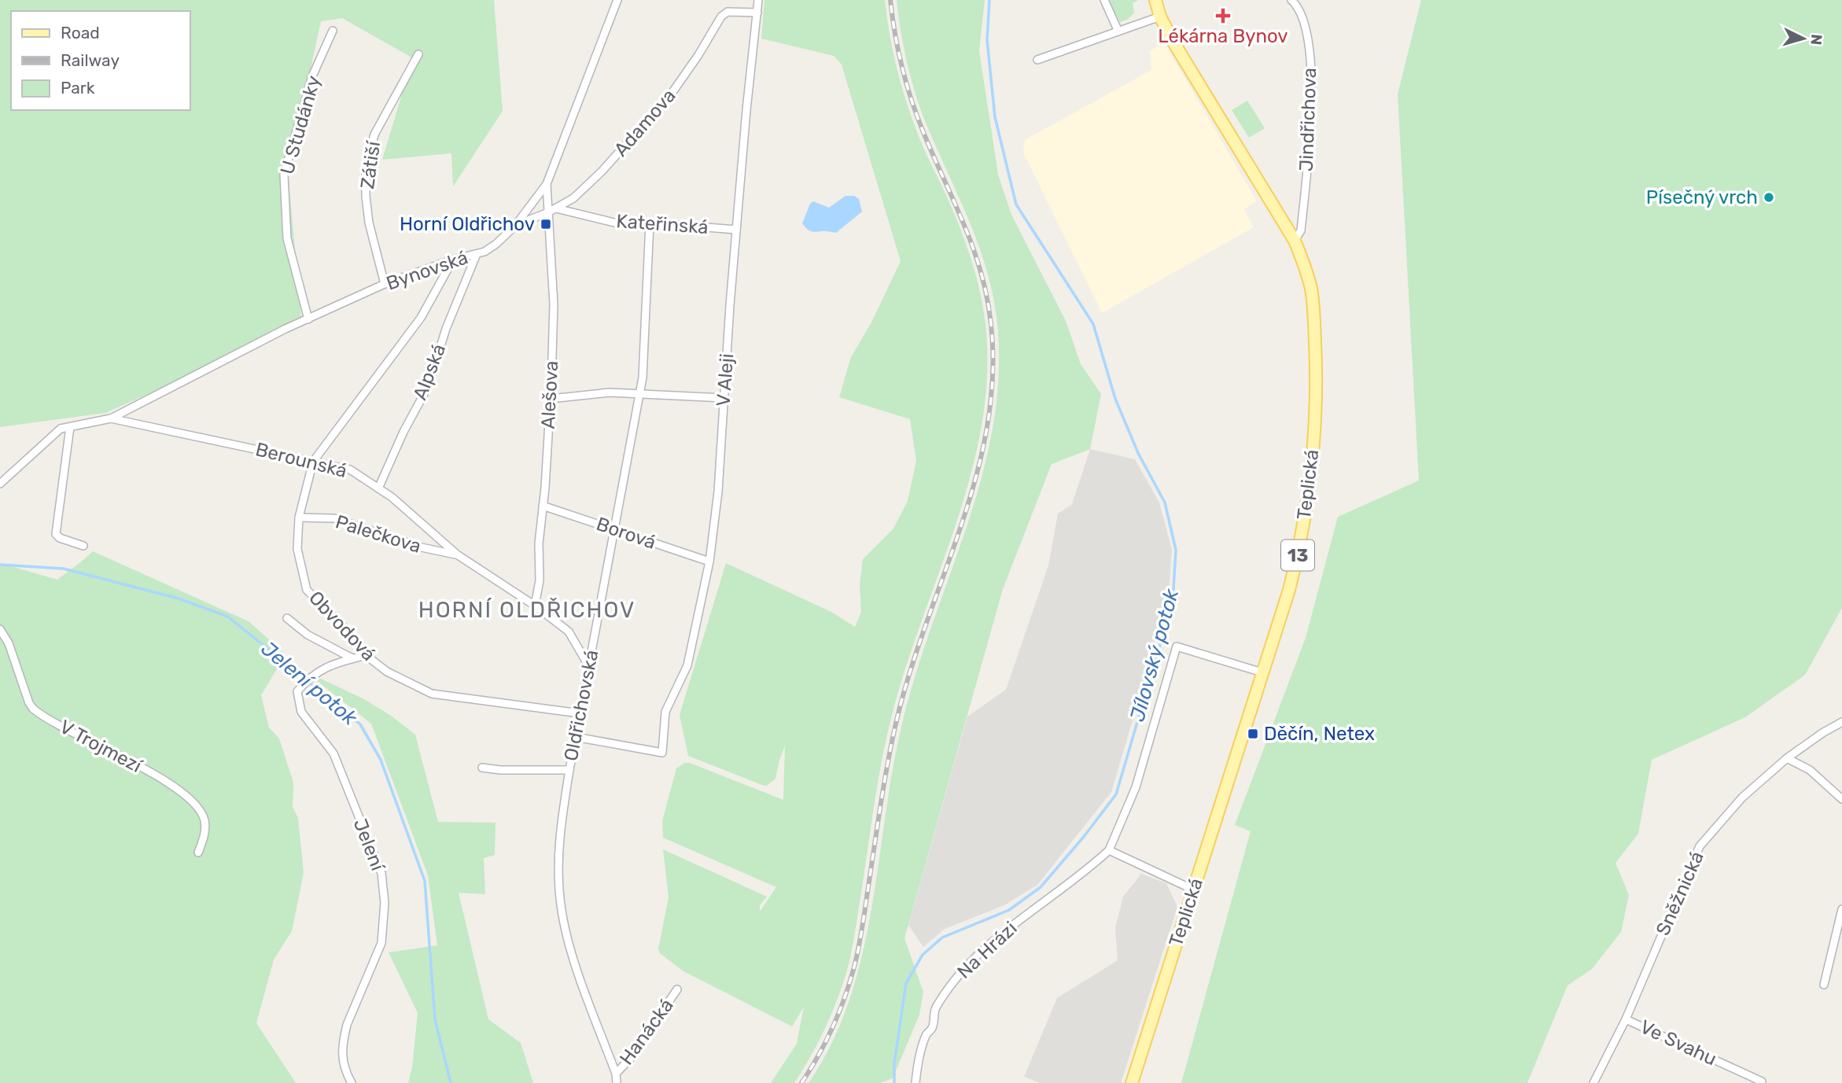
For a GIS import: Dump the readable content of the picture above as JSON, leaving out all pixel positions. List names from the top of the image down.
{
  "streets": {
    "main road": ["Teplická", "13"],
    "street": [
      "Jindřichova",
      "Adamova",
      "U Studánky",
      "Zátiší",
      "Kateřinská",
      "Bynovská",
      "Alpská",
      "V Aleji",
      "Alešova",
      "Berounská",
      "Borová",
      "Palečkova",
      "Obvodová",
      "Oldřichovská",
      "V Trojmezí",
      "Jelení",
      "Sněžnická",
      "Na Hrázi",
      "Hanácká",
      "Ve Svahu"
    ]
  },
  "crossings": [
    ["Jindřichova", "Teplická"],
    ["Adamova", "Kateřinská"],
    ["Adamova", "Bynovská"],
    ["Adamova", "V Aleji"],
    ["Adamova", "Alešova"],
    ["U Studánky", "Bynovská"],
    ["Zátiší", "Bynovská"],
    ["Kateřinská", "V Aleji"],
    ["Kateřinská", "Oldřichovská"],
    ["Bynovská", "Alpská"],
    ["Bynovská", "Alešova"],
    ["Bynovská", "Berounská"],
    ["Bynovská", "Obvodová"],
    ["Alpská", "Berounská"],
    ["V Aleji", "Borová"],
    ["V Aleji", "Oldřichovská"],
    ["Alešova", "Berounská"],
    ["Alešova", "Borová"],
    ["Berounská", "Palečkova"],
    ["Berounská", "Obvodová"],
    ["Berounská", "Oldřichovská"],
    ["Borová", "Oldřichovská"],
    ["Palečkova", "Obvodová"],
    ["Obvodová", "Oldřichovská"],
    ["Obvodová", "Jelení"],
    ["Oldřichovská", "Hanácká"],
    ["Sněžnická", "Ve Svahu"]
  ],
  "districts": ["HORNÍ OLDŘICHOV"],
  "water": ["Jílovský potok", "Jelení potok"],
  "places": {
    "health": ["Lékárna Bynov"],
    "other": ["Písečný vrch"],
    "transit": ["Horní Oldřichov", "Děčín, Netex"]
  },
  "legend": ["Road", "Railway", "Park"],
  "north": "right"
}
